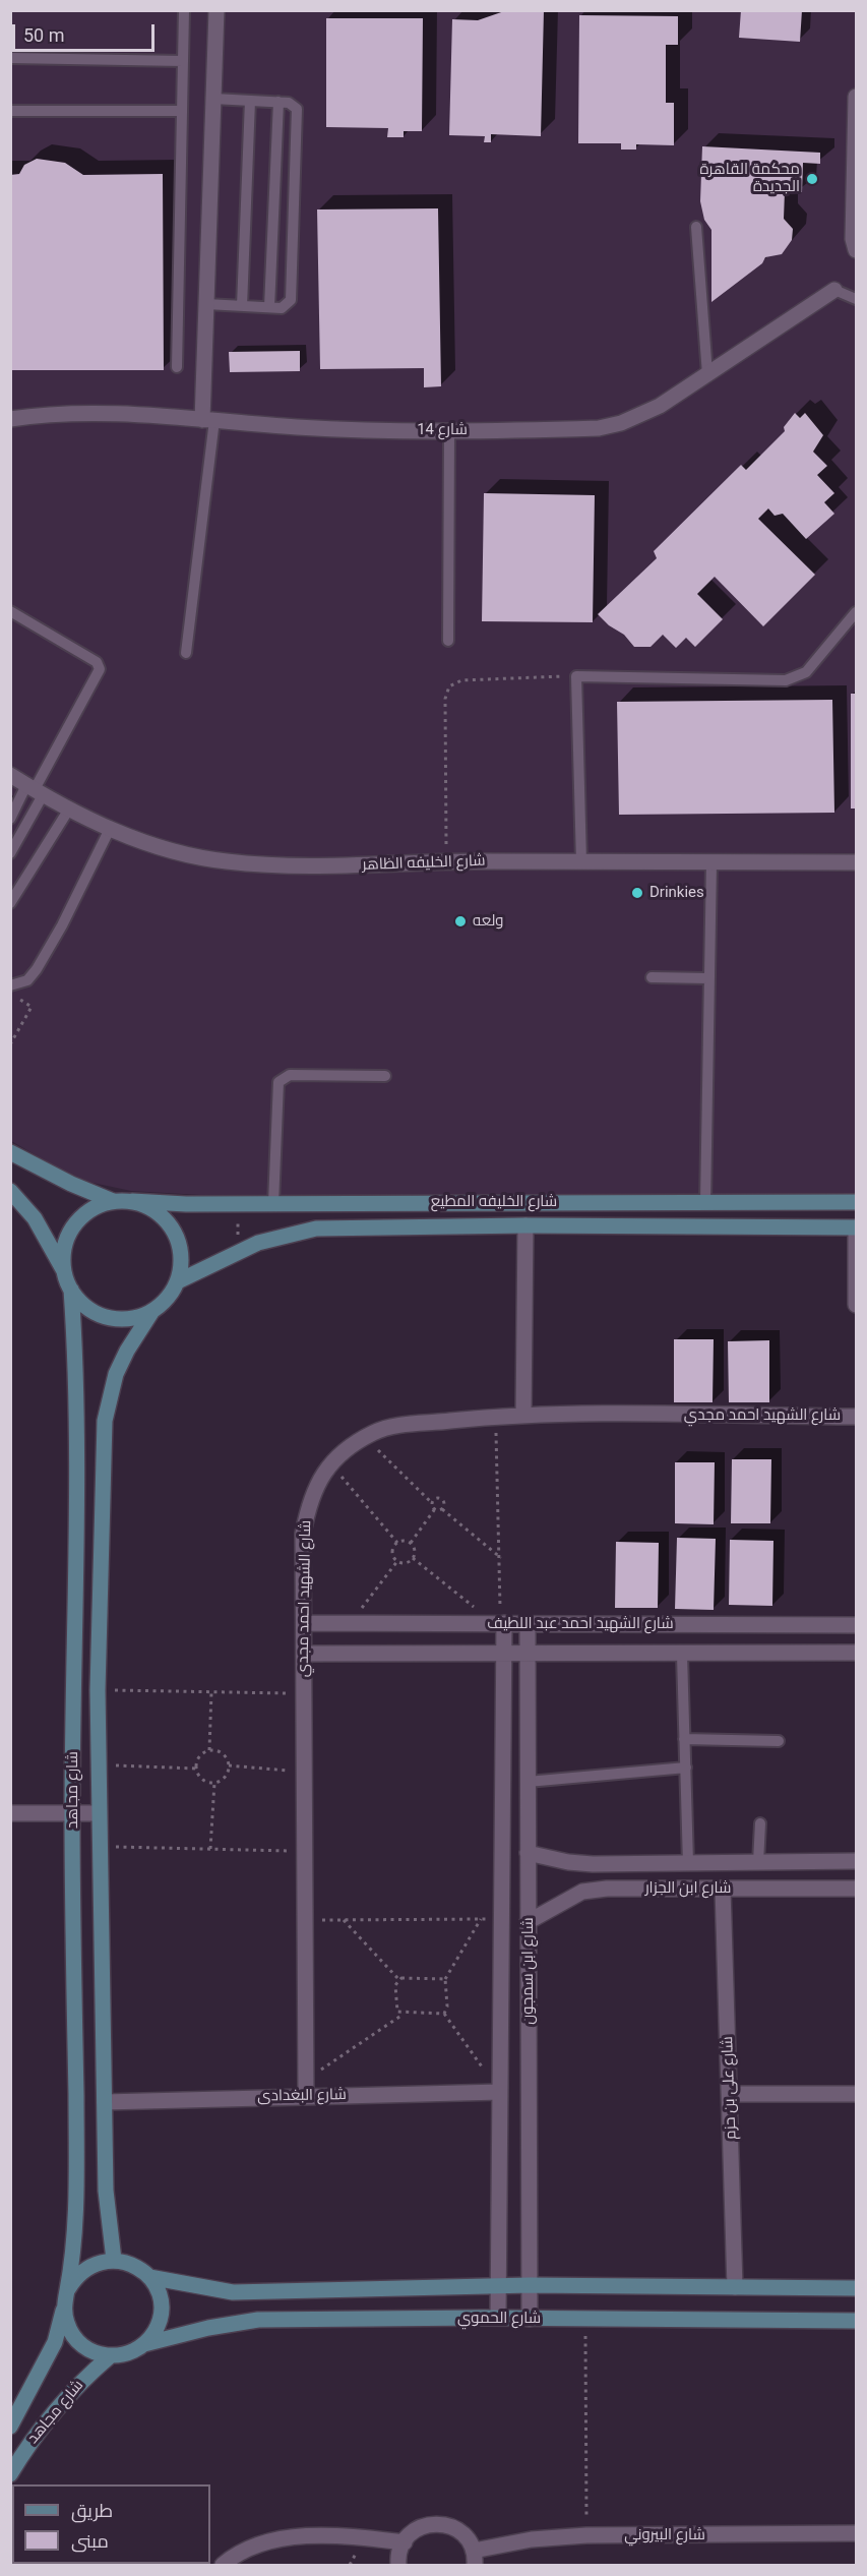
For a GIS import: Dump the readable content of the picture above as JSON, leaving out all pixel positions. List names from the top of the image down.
{
  "streets": {
    "street": [
      "شارع 14",
      "شارع الخليفه الظاهر",
      "شارع الخليفه المطيع",
      "شارع الشهيد احمد مجدي",
      "شارع الشهيد احمد عبد اللطيف",
      "شارع مجاهد",
      "شارع ابن الجزار",
      "شارع ابن سمجون",
      "شارع على بن حزم",
      "شارع البغدادى",
      "شارع الحموي",
      "شارع البيروني"
    ]
  },
  "crossings": [
    ["شارع الخليفه المطيع", "شارع مجاهد"],
    ["شارع الشهيد احمد مجدي", "شارع الشهيد احمد عبد اللطيف"],
    ["شارع الشهيد احمد مجدي", "شارع البغدادى"],
    ["شارع الشهيد احمد عبد اللطيف", "شارع ابن سمجون"],
    ["شارع مجاهد", "شارع البغدادى"],
    ["شارع مجاهد", "شارع الحموي"],
    ["شارع ابن الجزار", "شارع ابن سمجون"],
    ["شارع ابن الجزار", "شارع على بن حزم"],
    ["شارع ابن سمجون", "شارع البغدادى"],
    ["شارع ابن سمجون", "شارع الحموي"],
    ["شارع على بن حزم", "شارع الحموي"]
  ],
  "places": ["محكمة القاهرة الجديدة", "Drinkies", "ولعه"],
  "legend": ["طريق", "مبنى"],
  "scale_bar": "50 m"
}
